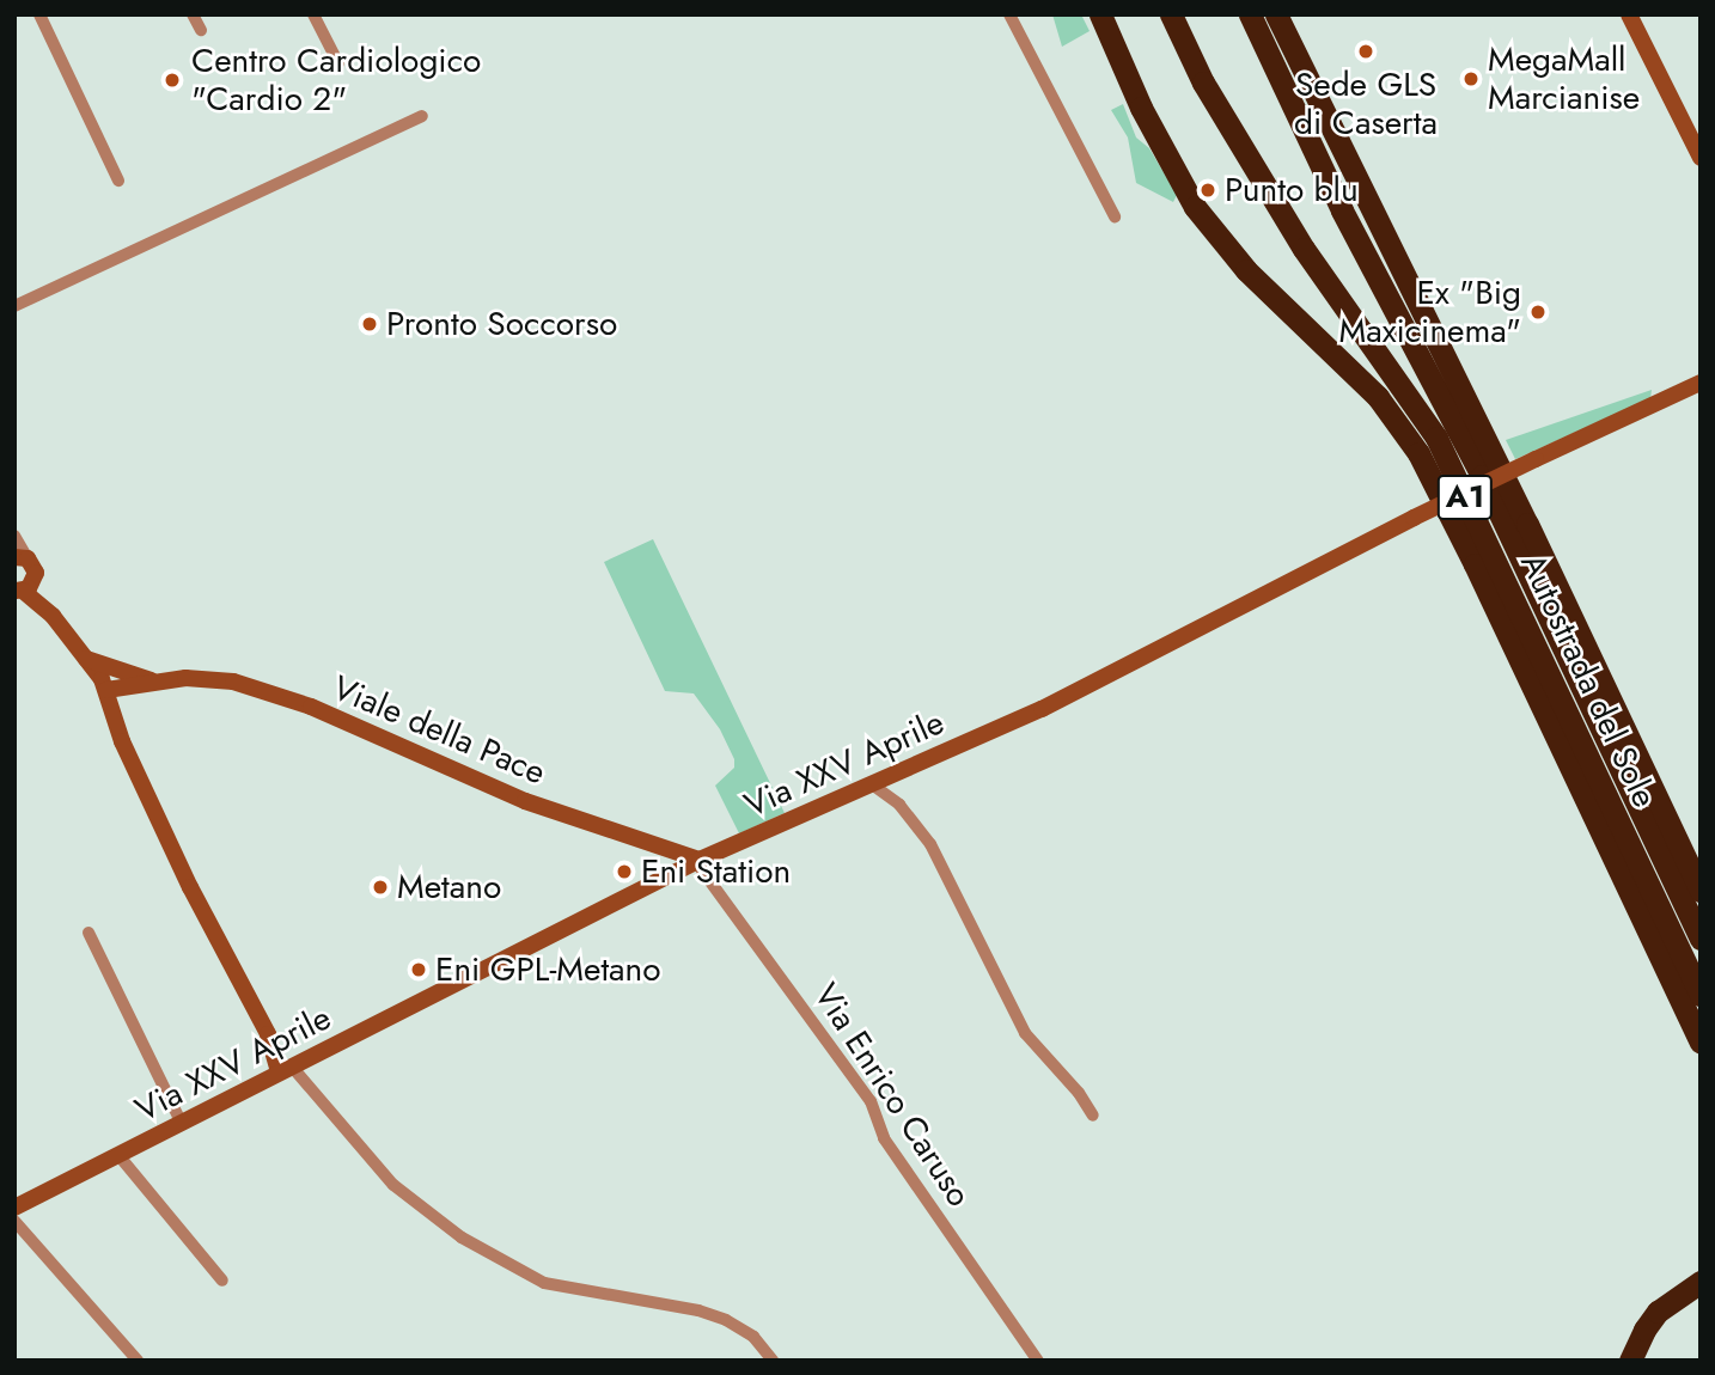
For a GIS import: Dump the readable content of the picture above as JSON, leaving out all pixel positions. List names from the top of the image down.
{
  "streets": {
    "highway": ["A1", "Autostrada del Sole"],
    "street": ["Viale della Pace", "Via XXV Aprile", "Via Enrico Caruso"]
  },
  "crossings": [
    ["Viale della Pace", "Via XXV Aprile"],
    ["Viale della Pace", "Via Enrico Caruso"],
    ["Via XXV Aprile", "Via Enrico Caruso"]
  ],
  "places": [
    "Sede GLS di Caserta",
    "MegaMall Marcianise",
    "Centro Cardiologico \"Cardio 2\"",
    "Punto blu",
    "Ex \"Big Maxicinema\"",
    "Pronto Soccorso",
    "Eni Station",
    "Metano",
    "Eni GPL-Metano"
  ]
}
